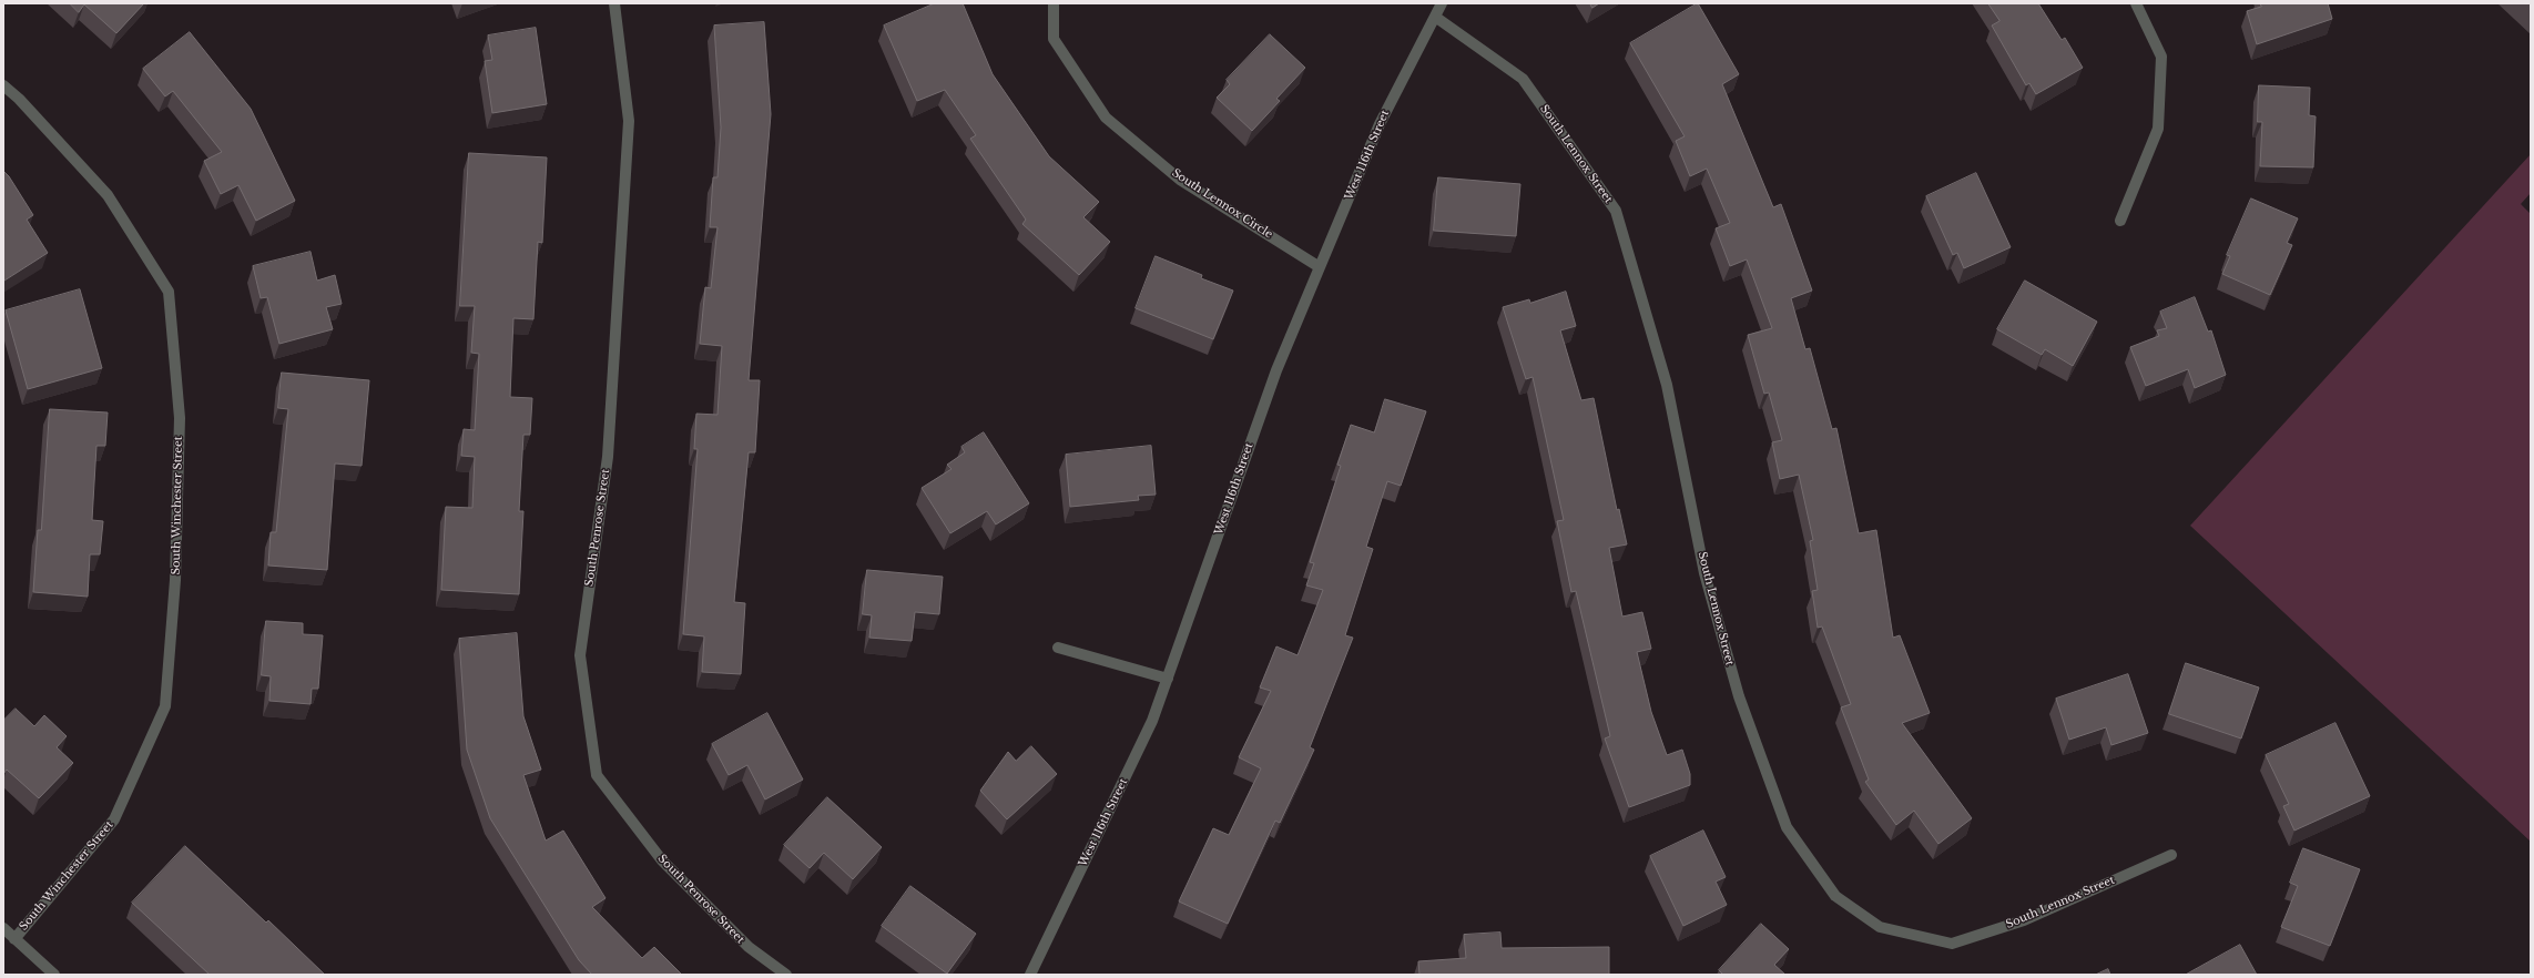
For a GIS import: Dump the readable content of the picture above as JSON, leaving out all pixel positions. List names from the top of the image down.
{
  "streets": {
    "street": [
      "South Lennox Street",
      "West 116th Street",
      "South Lennox Circle",
      "South Winchester Street",
      "South Penrose Street"
    ]
  },
  "crossings": [
    ["South Lennox Street", "West 116th Street"],
    ["West 116th Street", "South Lennox Circle"]
  ]
}
